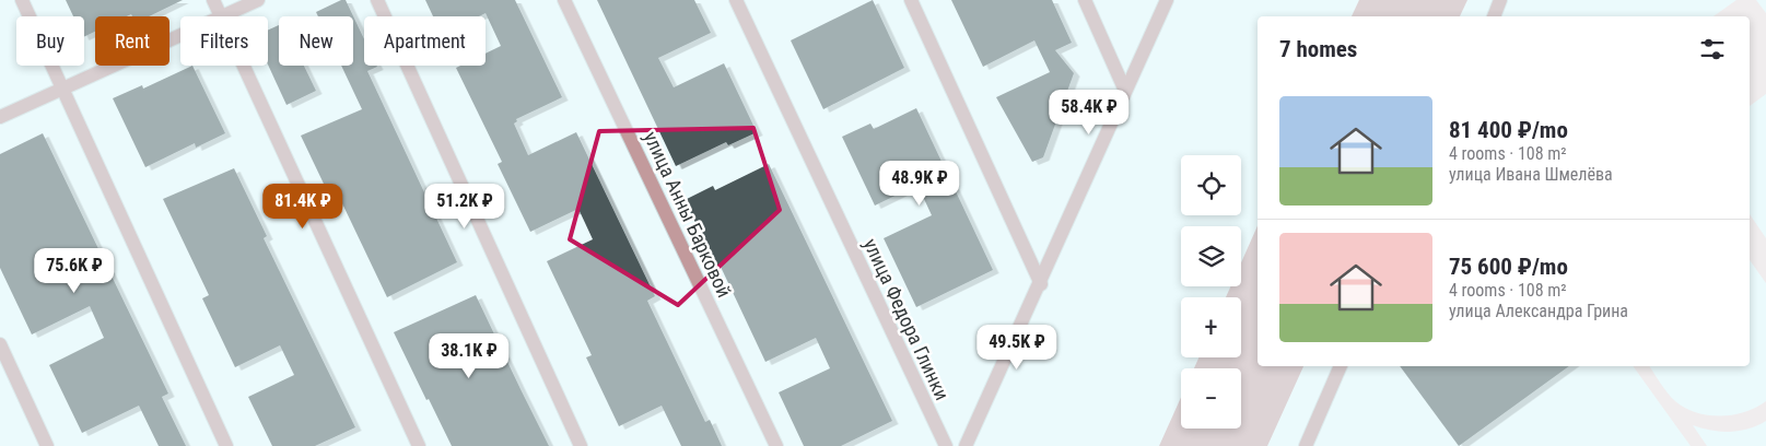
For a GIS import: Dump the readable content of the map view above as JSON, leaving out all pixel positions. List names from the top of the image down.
{
  "streets": {
    "street": ["улица Анны Барковой", "улица Федора Глинки"]
  },
  "page": {
    "chip": [
      "Buy",
      "Rent",
      "Filters",
      "New",
      "Apartment"
    ],
    "heading": "7 homes",
    "list": [
      {
        "name": "81 400 ₽/mo",
        "note": "4 rooms · 108 m² · улица Ивана Шмелёва"
      },
      {
        "name": "75 600 ₽/mo",
        "note": "4 rooms · 108 m² · улица Александра Грина"
      }
    ],
    "price": [
      "58.4K ₽",
      "48.9K ₽",
      "81.4K ₽",
      "51.2K ₽",
      "75.6K ₽",
      "49.5K ₽",
      "38.1K ₽"
    ],
    "map_buttons": ["+", "−"]
  }
}
